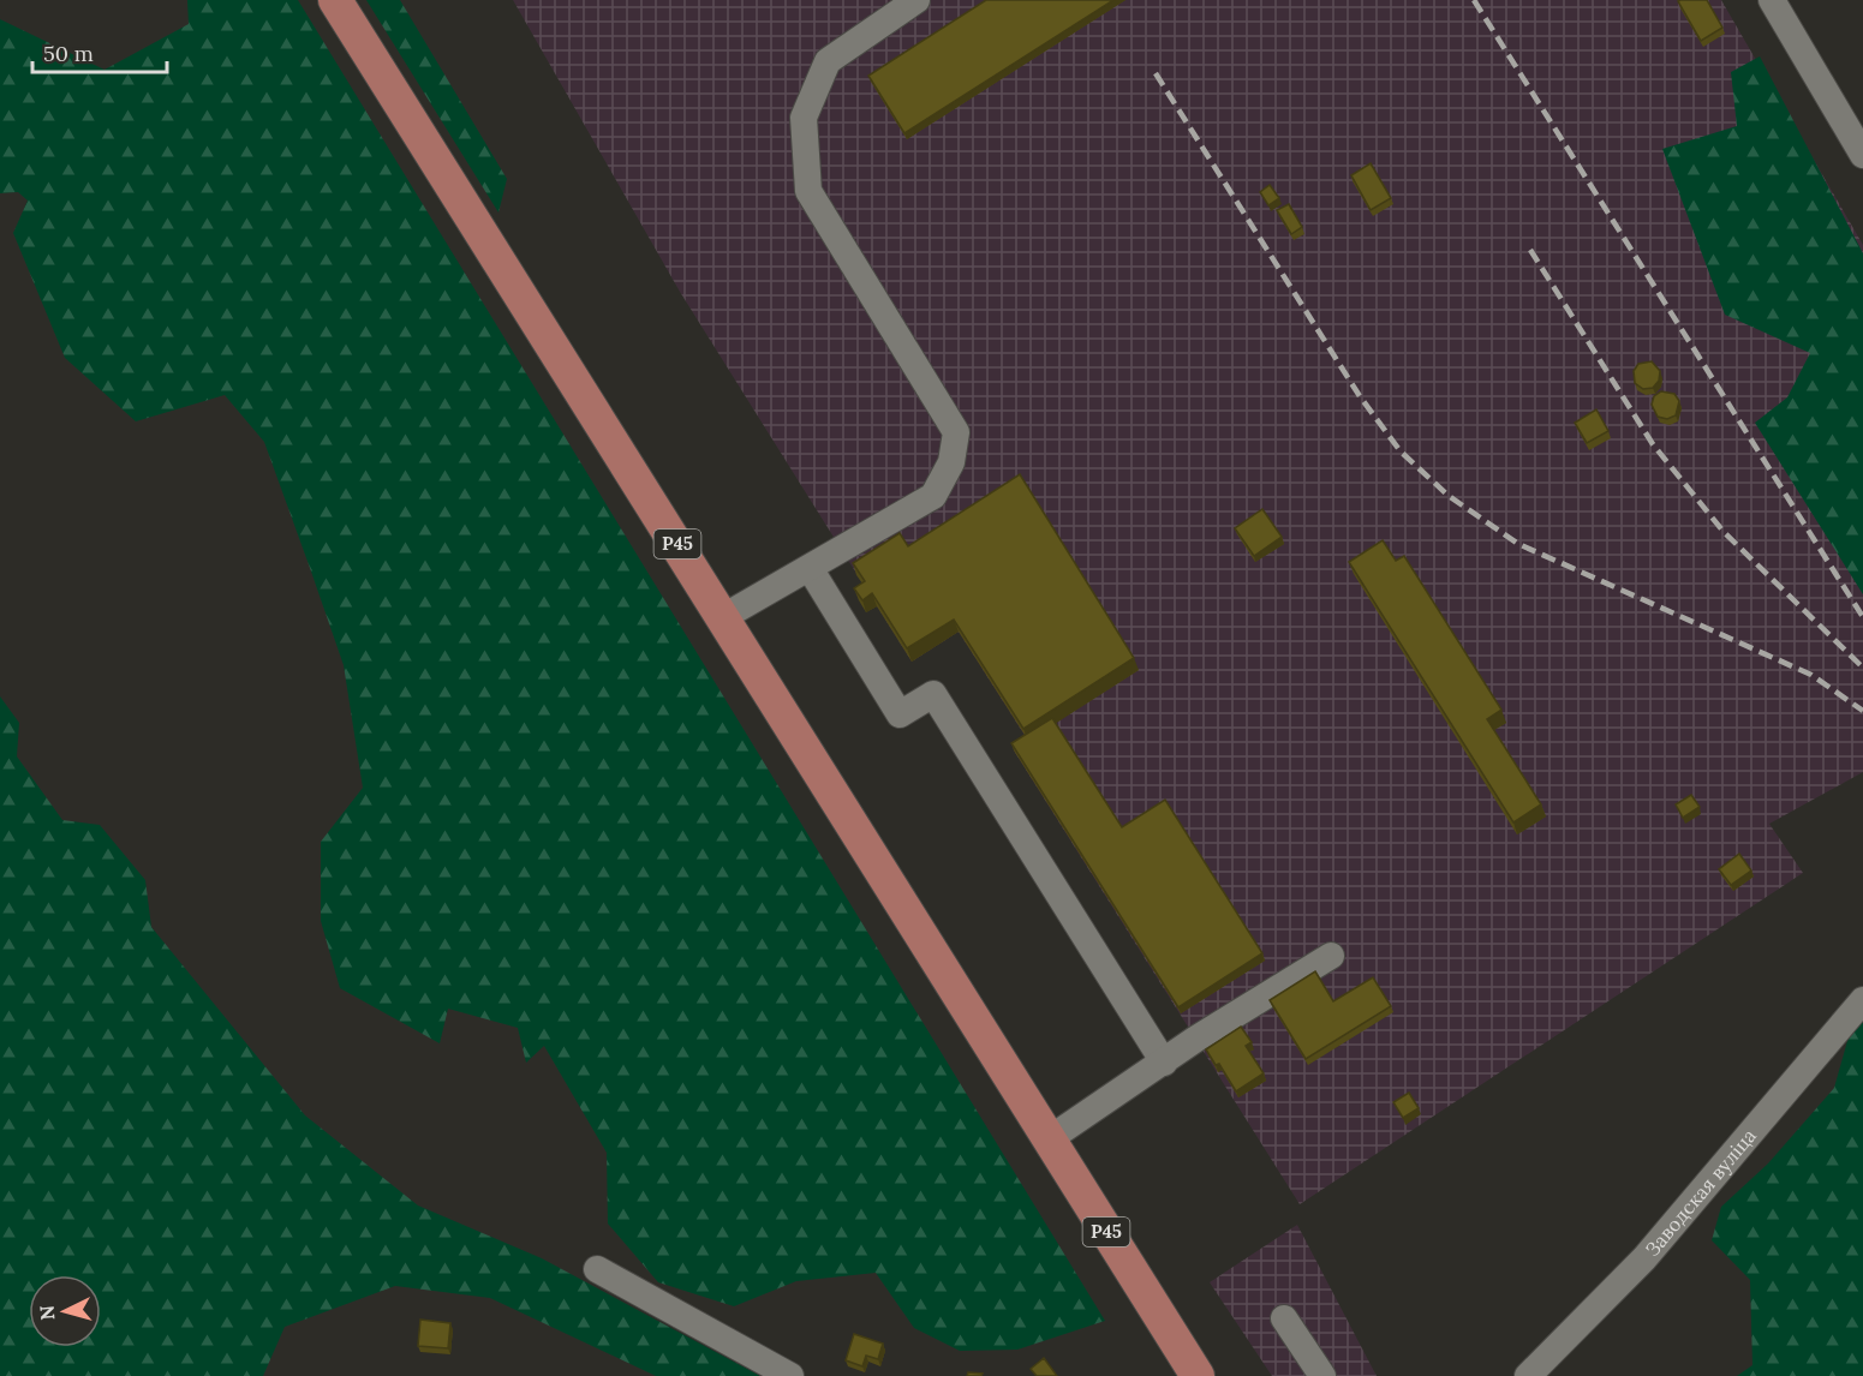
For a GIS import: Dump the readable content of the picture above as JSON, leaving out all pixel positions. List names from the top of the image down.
{
  "streets": {
    "main road": ["Р45"],
    "street": ["Заводская вуліца"]
  },
  "scale_bar": "50 m",
  "north": "left"
}
